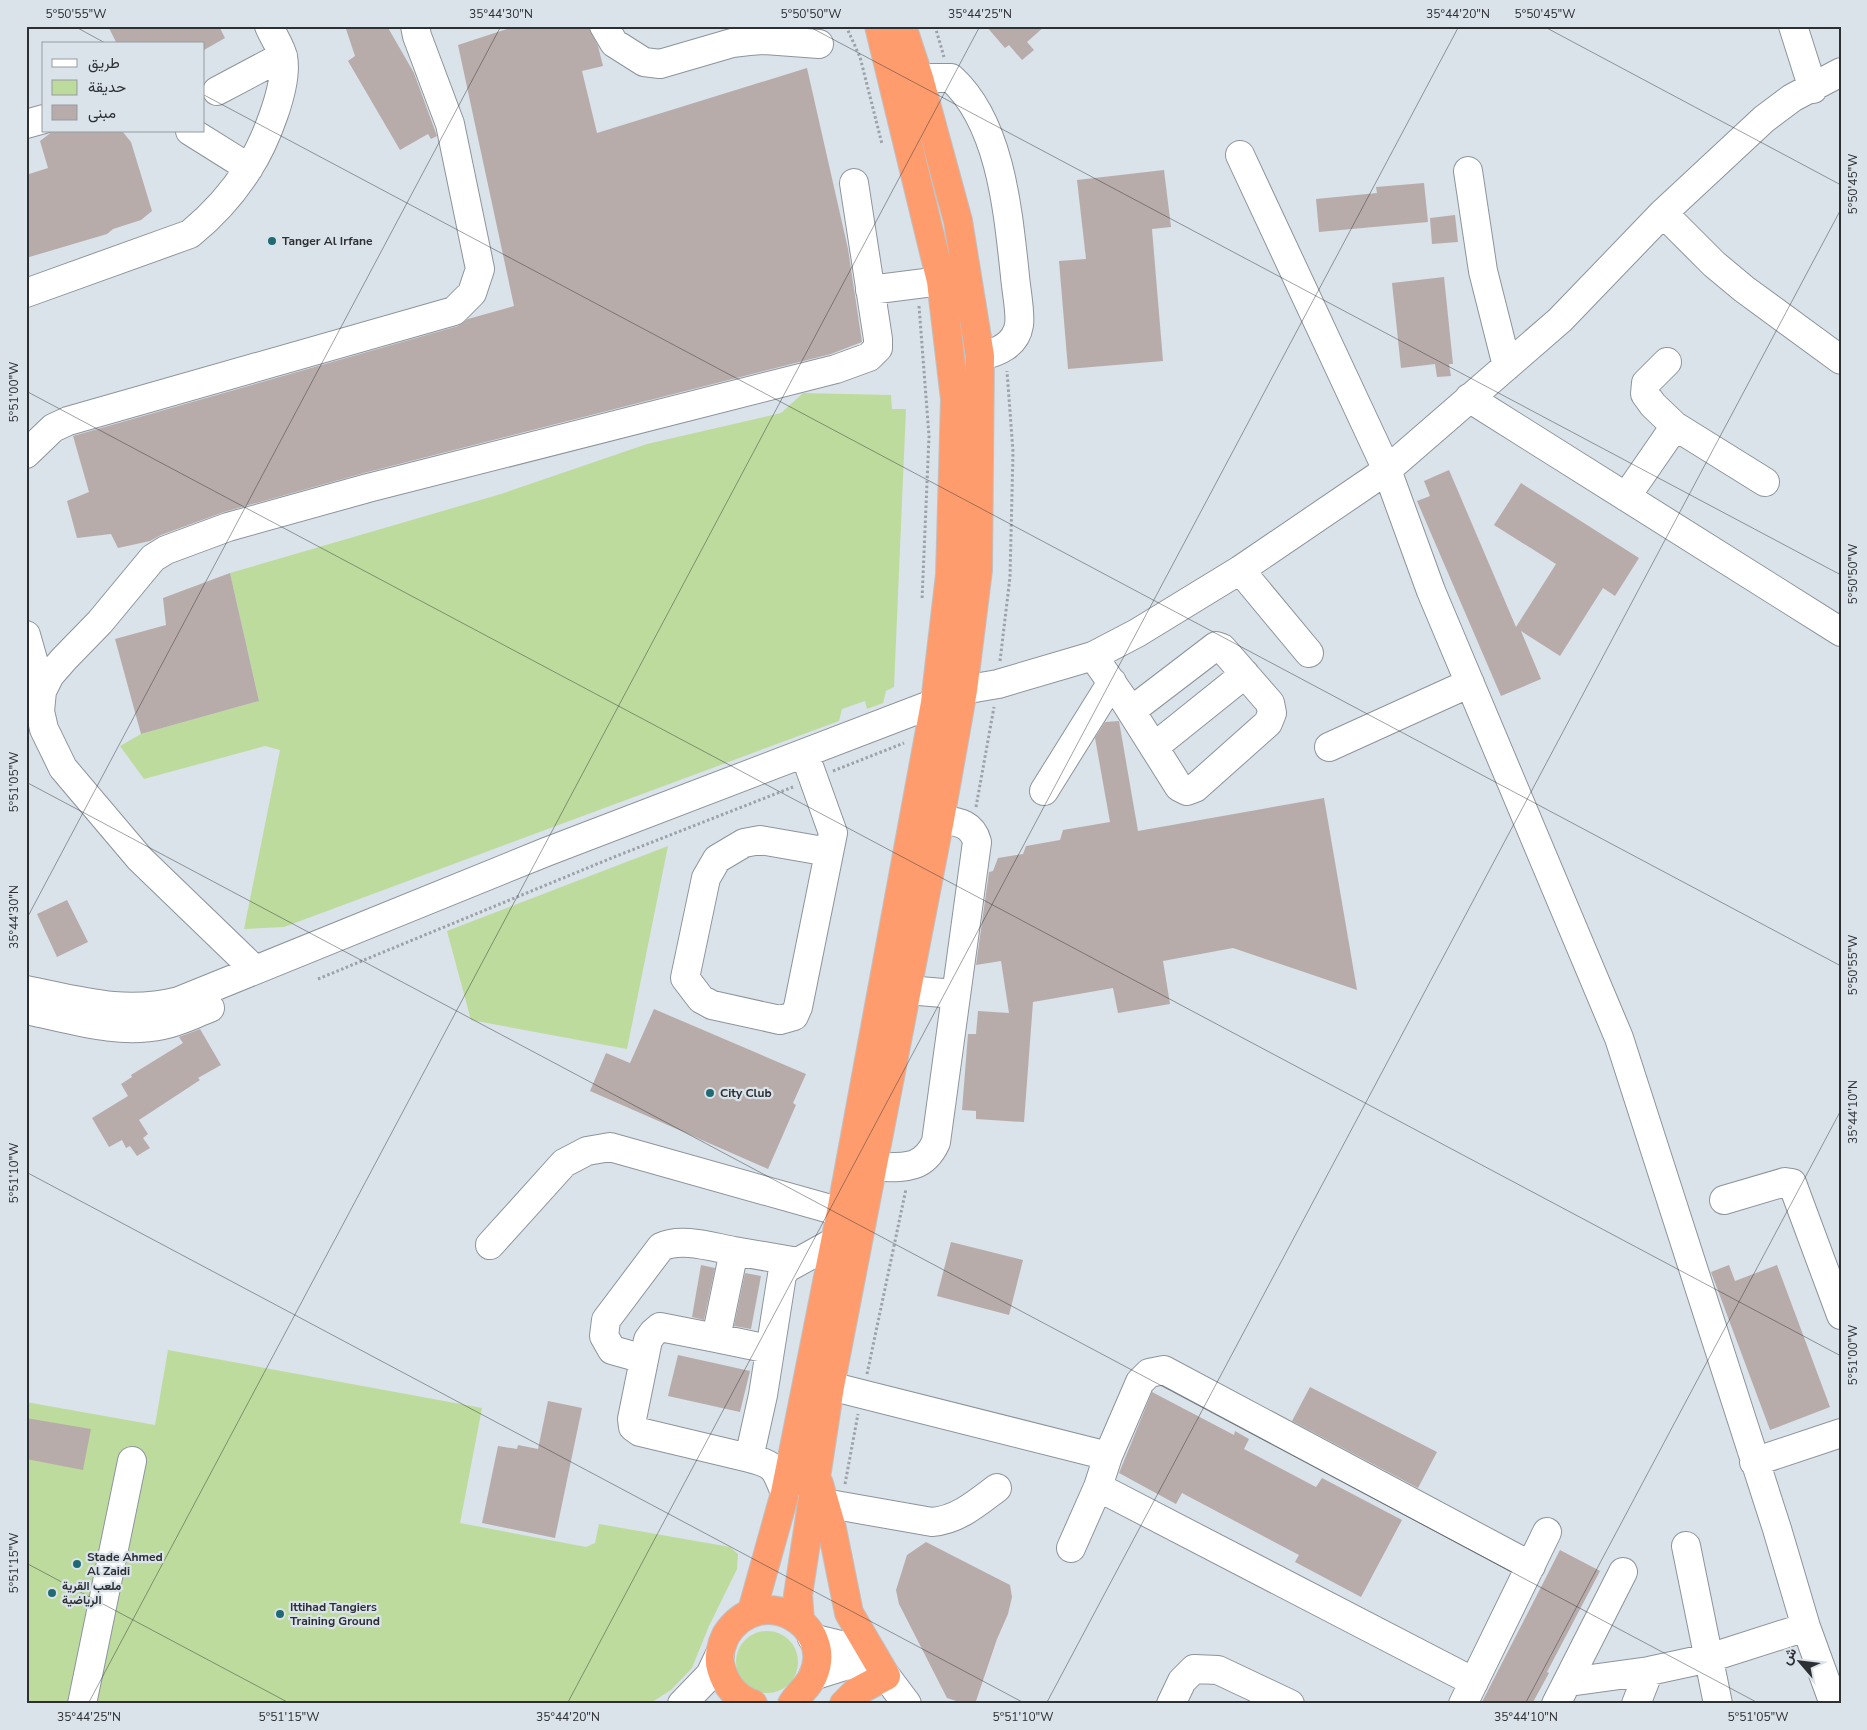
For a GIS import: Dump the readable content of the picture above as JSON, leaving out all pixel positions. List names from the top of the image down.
{
  "places": [
    "Tanger Al Irfane",
    "City Club",
    "Stade Ahmed Al Zaidi",
    "ملعب القرية الرياضية",
    "Ittihad Tangiers Training Ground"
  ],
  "legend": ["طريق", "حديقة", "مبنى"],
  "north": "top left",
  "coordinates": [
    "5°50'55\"W",
    "35°44'30\"N",
    "5°50'50\"W",
    "35°44'25\"N",
    "35°44'20\"N",
    "5°50'45\"W",
    "5°51'00\"W",
    "5°51'05\"W",
    "35°44'10\"N",
    "5°51'10\"W",
    "5°51'15\"W"
  ]
}
